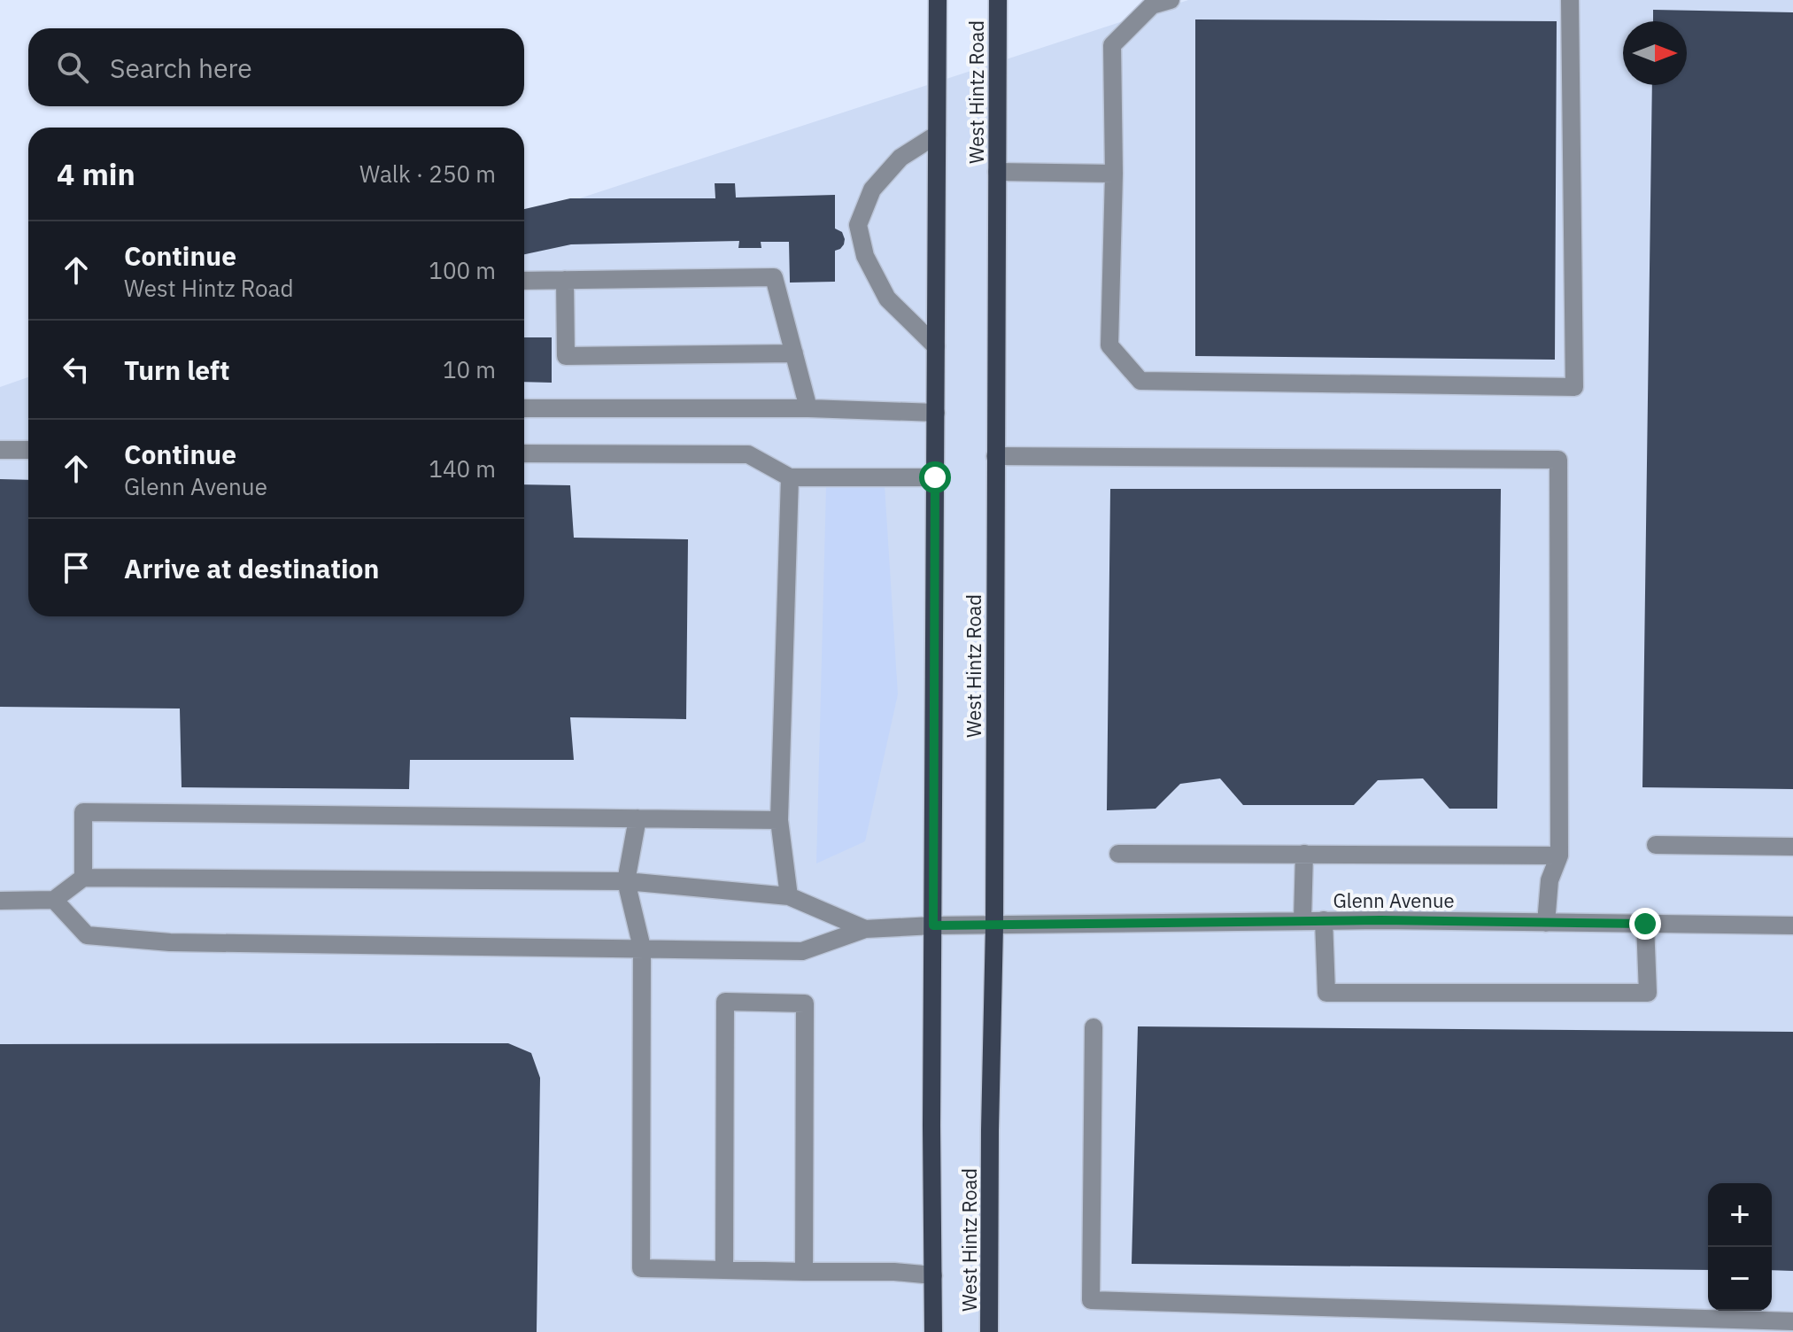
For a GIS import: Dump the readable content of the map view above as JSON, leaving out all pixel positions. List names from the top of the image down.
{
  "streets": {
    "main road": ["West Hintz Road"],
    "street": ["Glenn Avenue"]
  },
  "crossings": [
    ["West Hintz Road", "Glenn Avenue"]
  ],
  "north": "right",
  "page": {
    "search": "Search here",
    "heading": ["4 min", "Walk · 250 m"],
    "list": [
      ["Continue", "West Hintz Road", "100 m"],
      ["Turn left", "10 m"],
      ["Continue", "Glenn Avenue", "140 m"],
      "Arrive at destination"
    ],
    "map_buttons": ["+", "−"]
  }
}
